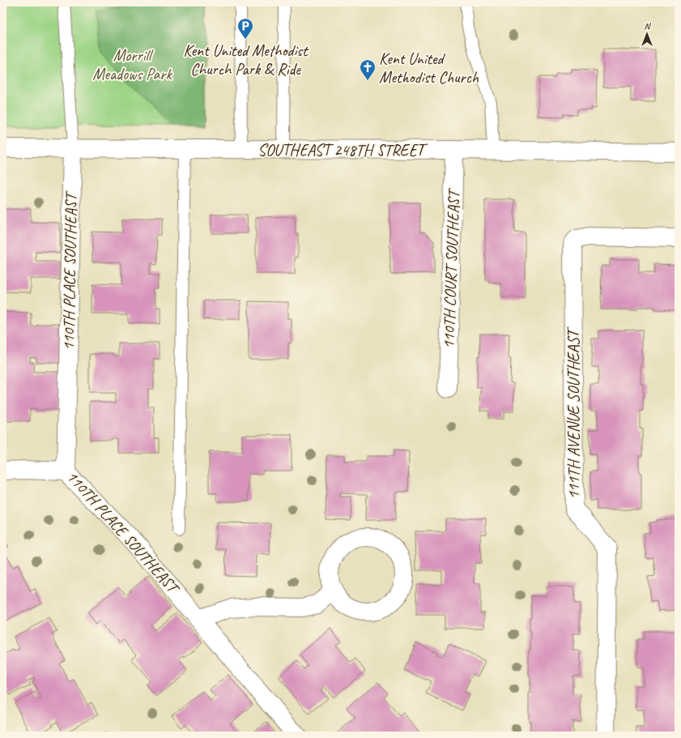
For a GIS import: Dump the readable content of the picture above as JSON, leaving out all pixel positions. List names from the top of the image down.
{
  "streets": {
    "street": [
      "SOUTHEAST 248TH STREET",
      "110TH COURT SOUTHEAST",
      "110TH PLACE SOUTHEAST",
      "111TH AVENUE SOUTHEAST"
    ]
  },
  "crossings": [
    ["SOUTHEAST 248TH STREET", "110TH COURT SOUTHEAST"],
    ["SOUTHEAST 248TH STREET", "110TH PLACE SOUTHEAST"]
  ],
  "parks": ["Morrill Meadows Park"],
  "places": {
    "parking": ["Kent United Methodist Church Park & Ride"],
    "church": ["Kent United Methodist Church"]
  },
  "north": "top"
}
